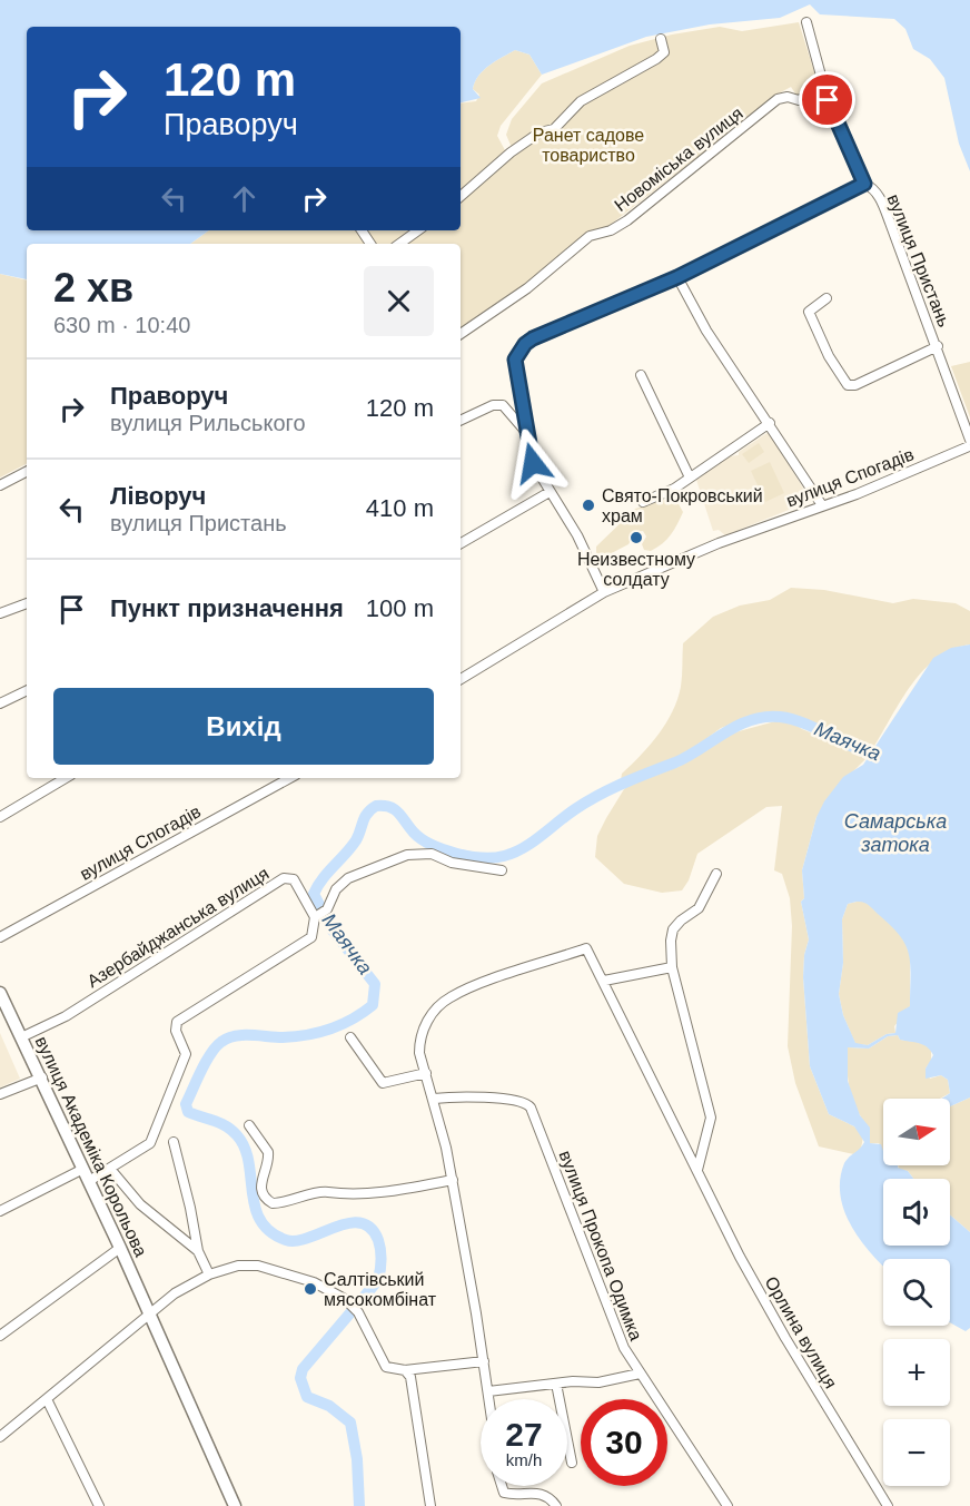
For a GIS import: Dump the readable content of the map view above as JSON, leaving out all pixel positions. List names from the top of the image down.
{
  "streets": {
    "main road": ["вулиця Академіка Корольова"],
    "street": [
      "Новоміська вулиця",
      "вулиця Пристань",
      "вулиця Спогадів",
      "Азербайджанська вулиця",
      "вулиця Прокопа Одимка",
      "Орлина вулиця"
    ]
  },
  "crossings": [
    ["Новоміська вулиця", "вулиця Пристань"],
    ["вулиця Пристань", "вулиця Спогадів"],
    ["Азербайджанська вулиця", "вулиця Академіка Корольова"]
  ],
  "water": ["Маячка", "Самарська затока"],
  "parks": ["Ранет садове товариство"],
  "places": ["Свято-Покровський храм", "Неизвестному солдату", "Салтівський мясокомбінат"],
  "north": "right",
  "page": {
    "turn": ["120 m", "Праворуч"],
    "heading": ["2 хв", "630 m · 10:40"],
    "list": [
      {
        "name": "Праворуч",
        "note": "вулиця Рильського",
        "value": "120 m"
      },
      {
        "name": "Ліворуч",
        "note": "вулиця Пристань",
        "value": "410 m"
      },
      {
        "name": "Пункт призначення",
        "value": "100 m"
      }
    ],
    "buttons": "Вихід",
    "map_buttons": ["+", "−"],
    "speed": "27 km/h",
    "limit": "30"
  }
}
